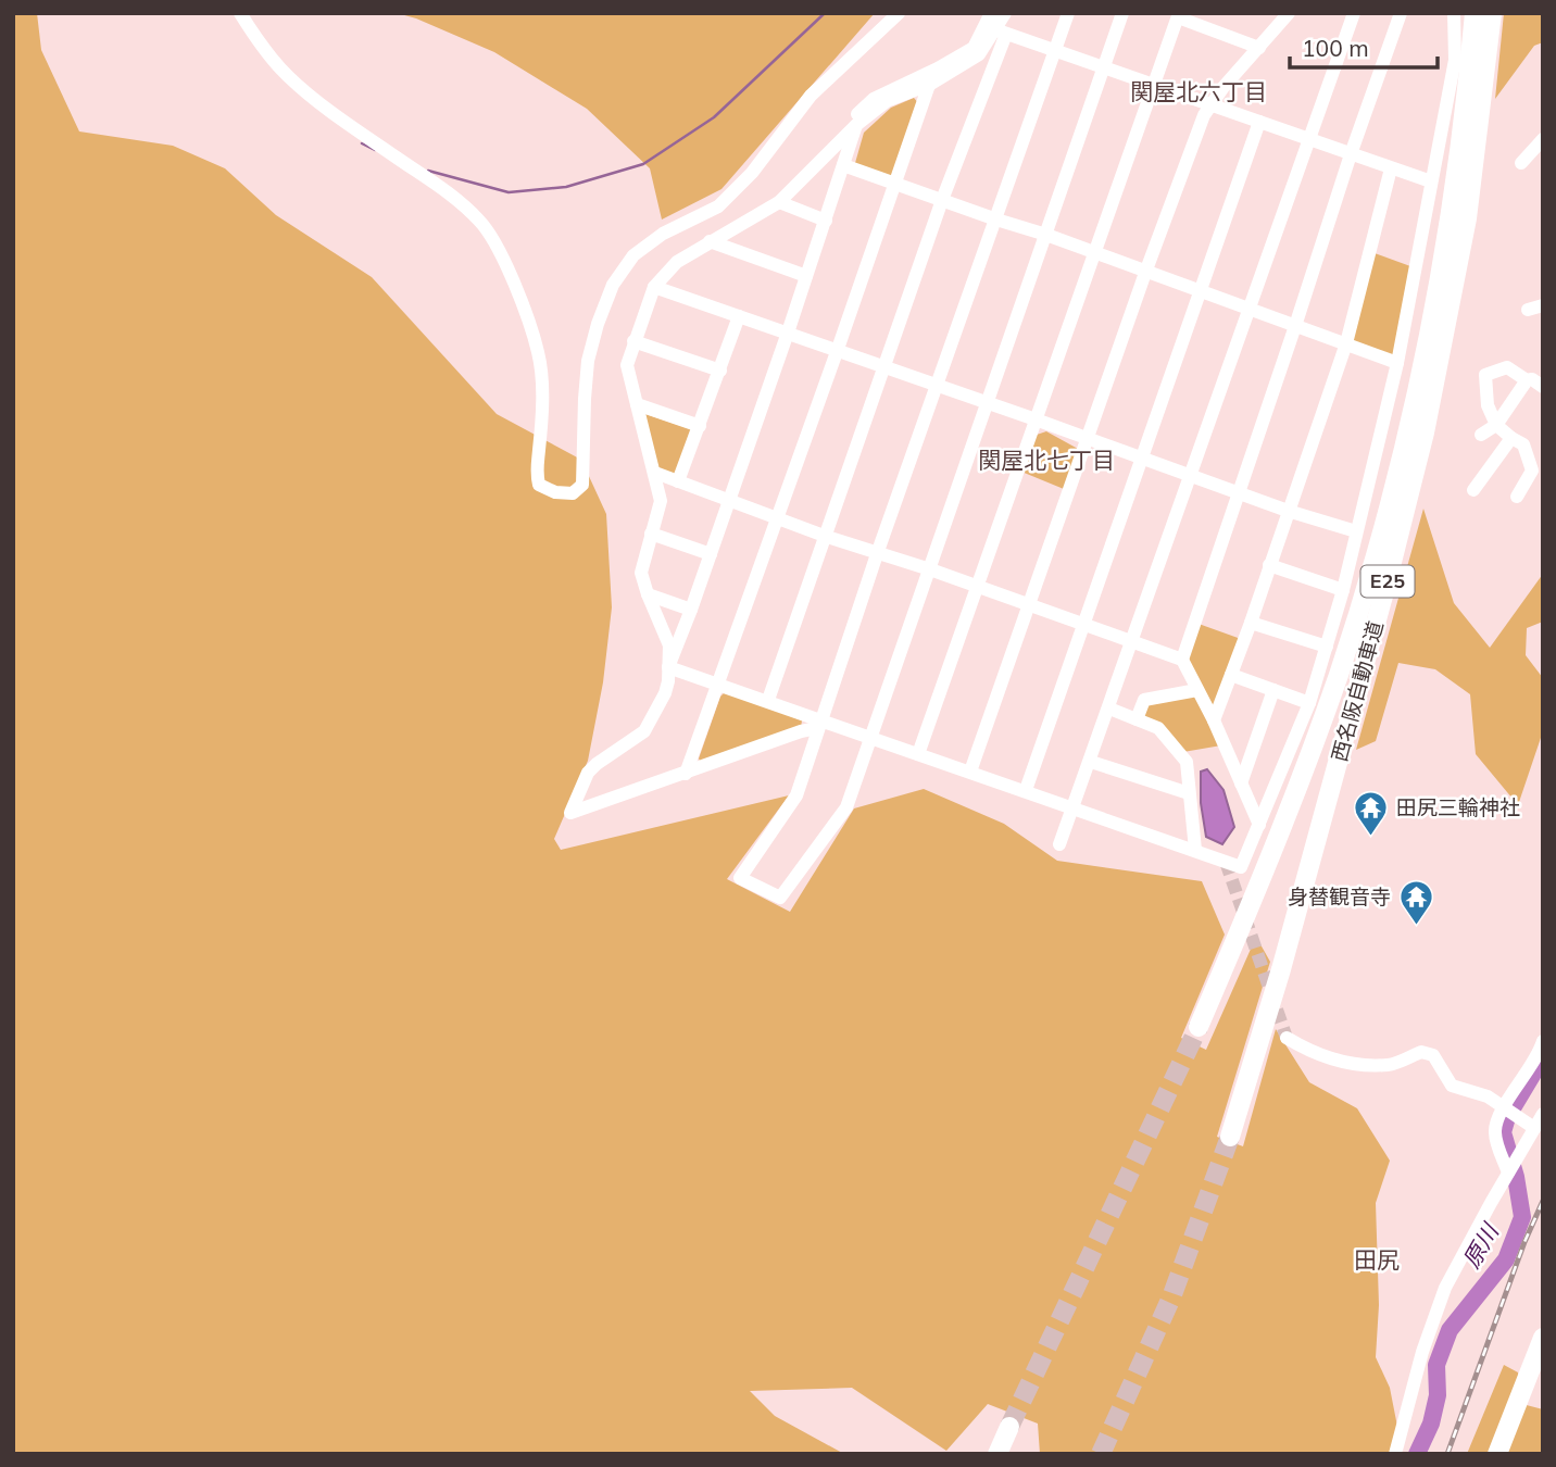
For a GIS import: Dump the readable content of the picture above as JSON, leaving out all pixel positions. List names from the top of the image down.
{
  "streets": {
    "highway": ["E25", "西名阪自動車道"]
  },
  "districts": ["関屋北六丁目", "関屋北七丁目", "田尻"],
  "water": ["原川"],
  "places": {
    "temple": ["田尻三輪神社", "身替観音寺"]
  },
  "scale_bar": "100 m"
}
